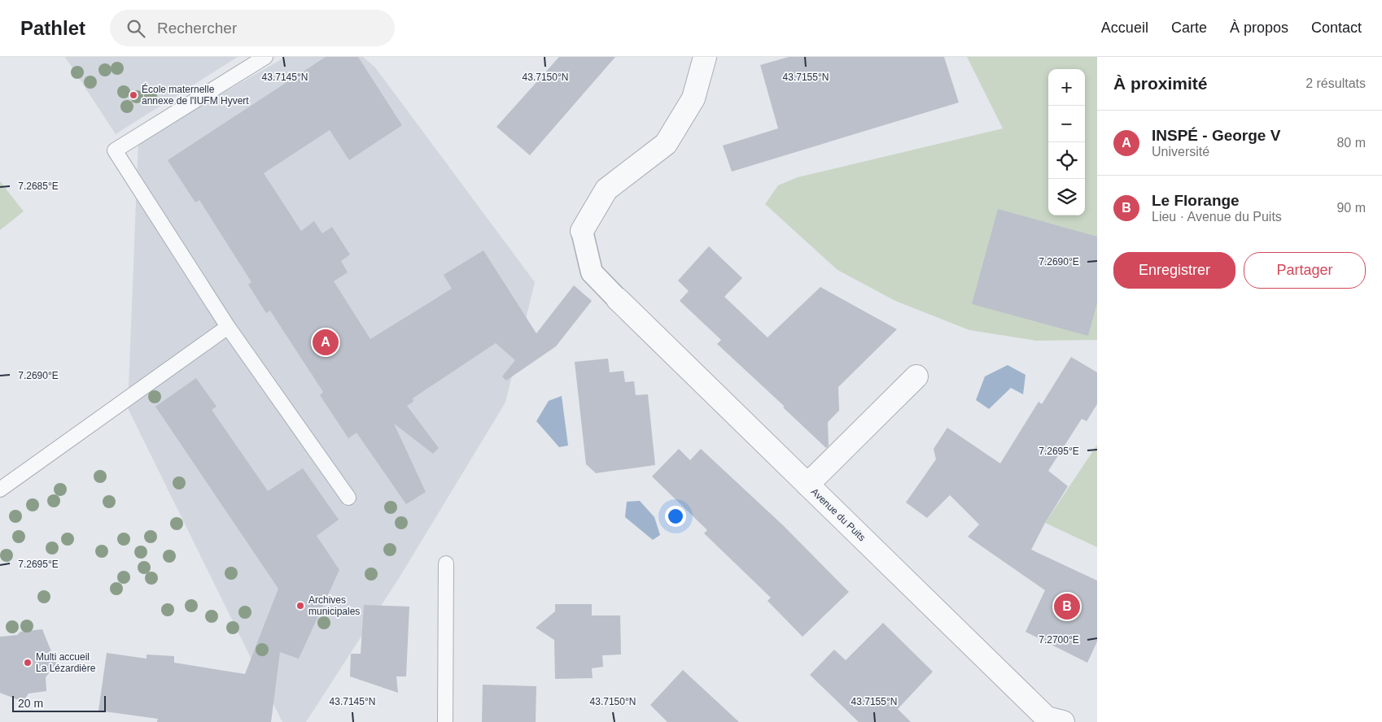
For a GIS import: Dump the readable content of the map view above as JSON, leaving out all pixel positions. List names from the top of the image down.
{
  "streets": {
    "street": ["Avenue du Puits"]
  },
  "places": ["École maternelle annexe de l'IUFM Hyvert", "Archives municipales", "Multi accueil La Lézardière"],
  "scale_bar": "20 m",
  "page": {
    "header": "Pathlet",
    "search": "Rechercher",
    "nav": [
      "Accueil",
      "Carte",
      "À propos",
      "Contact"
    ],
    "heading": ["À proximité", "2 résultats"],
    "map_buttons": ["+", "−"],
    "list": [
      {
        "mark": "A",
        "name": "INSPÉ - George V",
        "note": "Université",
        "value": "80 m"
      },
      {
        "mark": "B",
        "name": "Le Florange",
        "note": "Lieu · Avenue du Puits",
        "value": "90 m"
      }
    ],
    "buttons": ["Enregistrer", "Partager"],
    "pins": ["A", "B"],
    "scale": "20 m"
  },
  "coordinates": [
    "43.7145°N",
    "43.7150°N",
    "43.7155°N",
    "7.2685°E",
    "7.2690°E",
    "7.2695°E",
    "7.2700°E"
  ]
}
